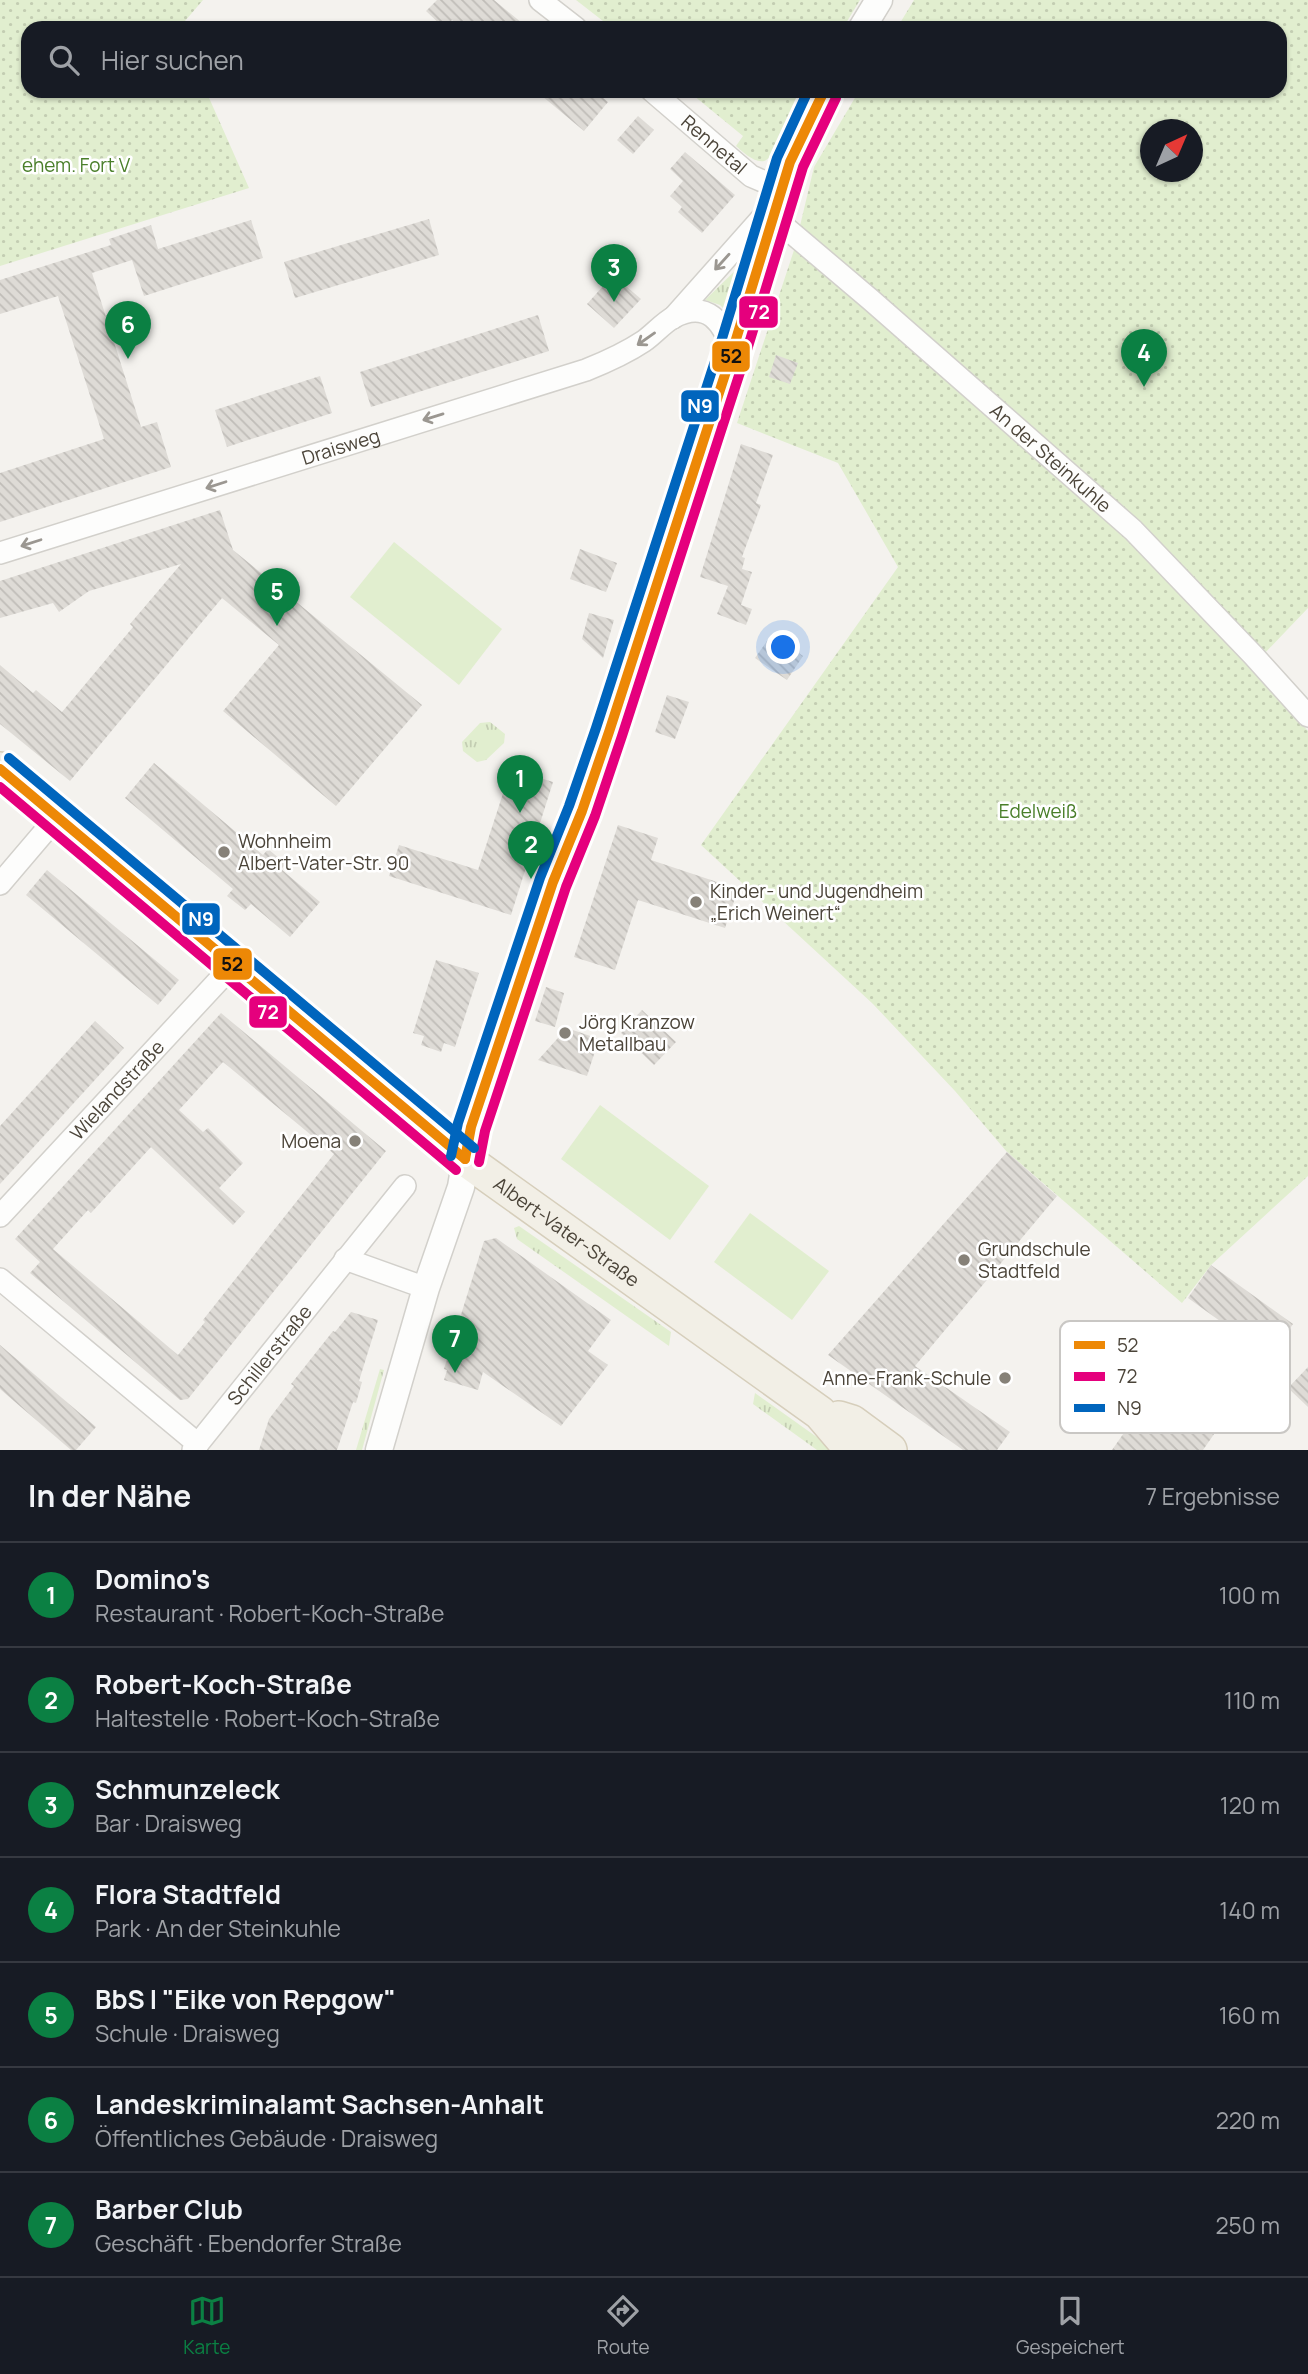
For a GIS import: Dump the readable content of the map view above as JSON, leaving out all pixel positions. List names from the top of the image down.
{
  "streets": {
    "main road": ["Albert-Vater-Straße"],
    "street": [
      "Rennetal",
      "Draisweg",
      "An der Steinkuhle",
      "Wielandstraße",
      "Schillerstraße"
    ]
  },
  "crossings": [
    ["Draisweg", "An der Steinkuhle"],
    ["Wielandstraße", "Albert-Vater-Straße"]
  ],
  "one_way": ["Draisweg"],
  "parks": ["ehem. Fort V", "Edelweiß"],
  "places": [
    "Wohnheim Albert-Vater-Str. 90",
    "Kinder- und Jugendheim „Erich Weinert“",
    "Jörg Kranzow Metallbau",
    "Moena",
    "Grundschule Stadtfeld",
    "Anne-Frank-Schule"
  ],
  "lines": ["transit line 52", "transit line 72", "transit line N9"],
  "legend": ["52", "72", "N9"],
  "north": "top right",
  "page": {
    "search": "Hier suchen",
    "pins": [
      "3",
      "6",
      "4",
      "5",
      "1",
      "2",
      "7"
    ],
    "heading": ["In der Nähe", "7 Ergebnisse"],
    "list": [
      {
        "mark": "1",
        "name": "Domino's",
        "note": "Restaurant · Robert-Koch-Straße",
        "value": "100 m"
      },
      {
        "mark": "2",
        "name": "Robert-Koch-Straße",
        "note": "Haltestelle · Robert-Koch-Straße",
        "value": "110 m"
      },
      {
        "mark": "3",
        "name": "Schmunzeleck",
        "note": "Bar · Draisweg",
        "value": "120 m"
      },
      {
        "mark": "4",
        "name": "Flora Stadtfeld",
        "note": "Park · An der Steinkuhle",
        "value": "140 m"
      },
      {
        "mark": "5",
        "name": "BbS I \"Eike von Repgow\"",
        "note": "Schule · Draisweg",
        "value": "160 m"
      },
      {
        "mark": "6",
        "name": "Landeskriminalamt Sachsen-Anhalt",
        "note": "Öffentliches Gebäude · Draisweg",
        "value": "220 m"
      },
      {
        "mark": "7",
        "name": "Barber Club",
        "note": "Geschäft · Ebendorfer Straße",
        "value": "250 m"
      }
    ],
    "nav": ["Karte", "Route", "Gespeichert"]
  }
}
